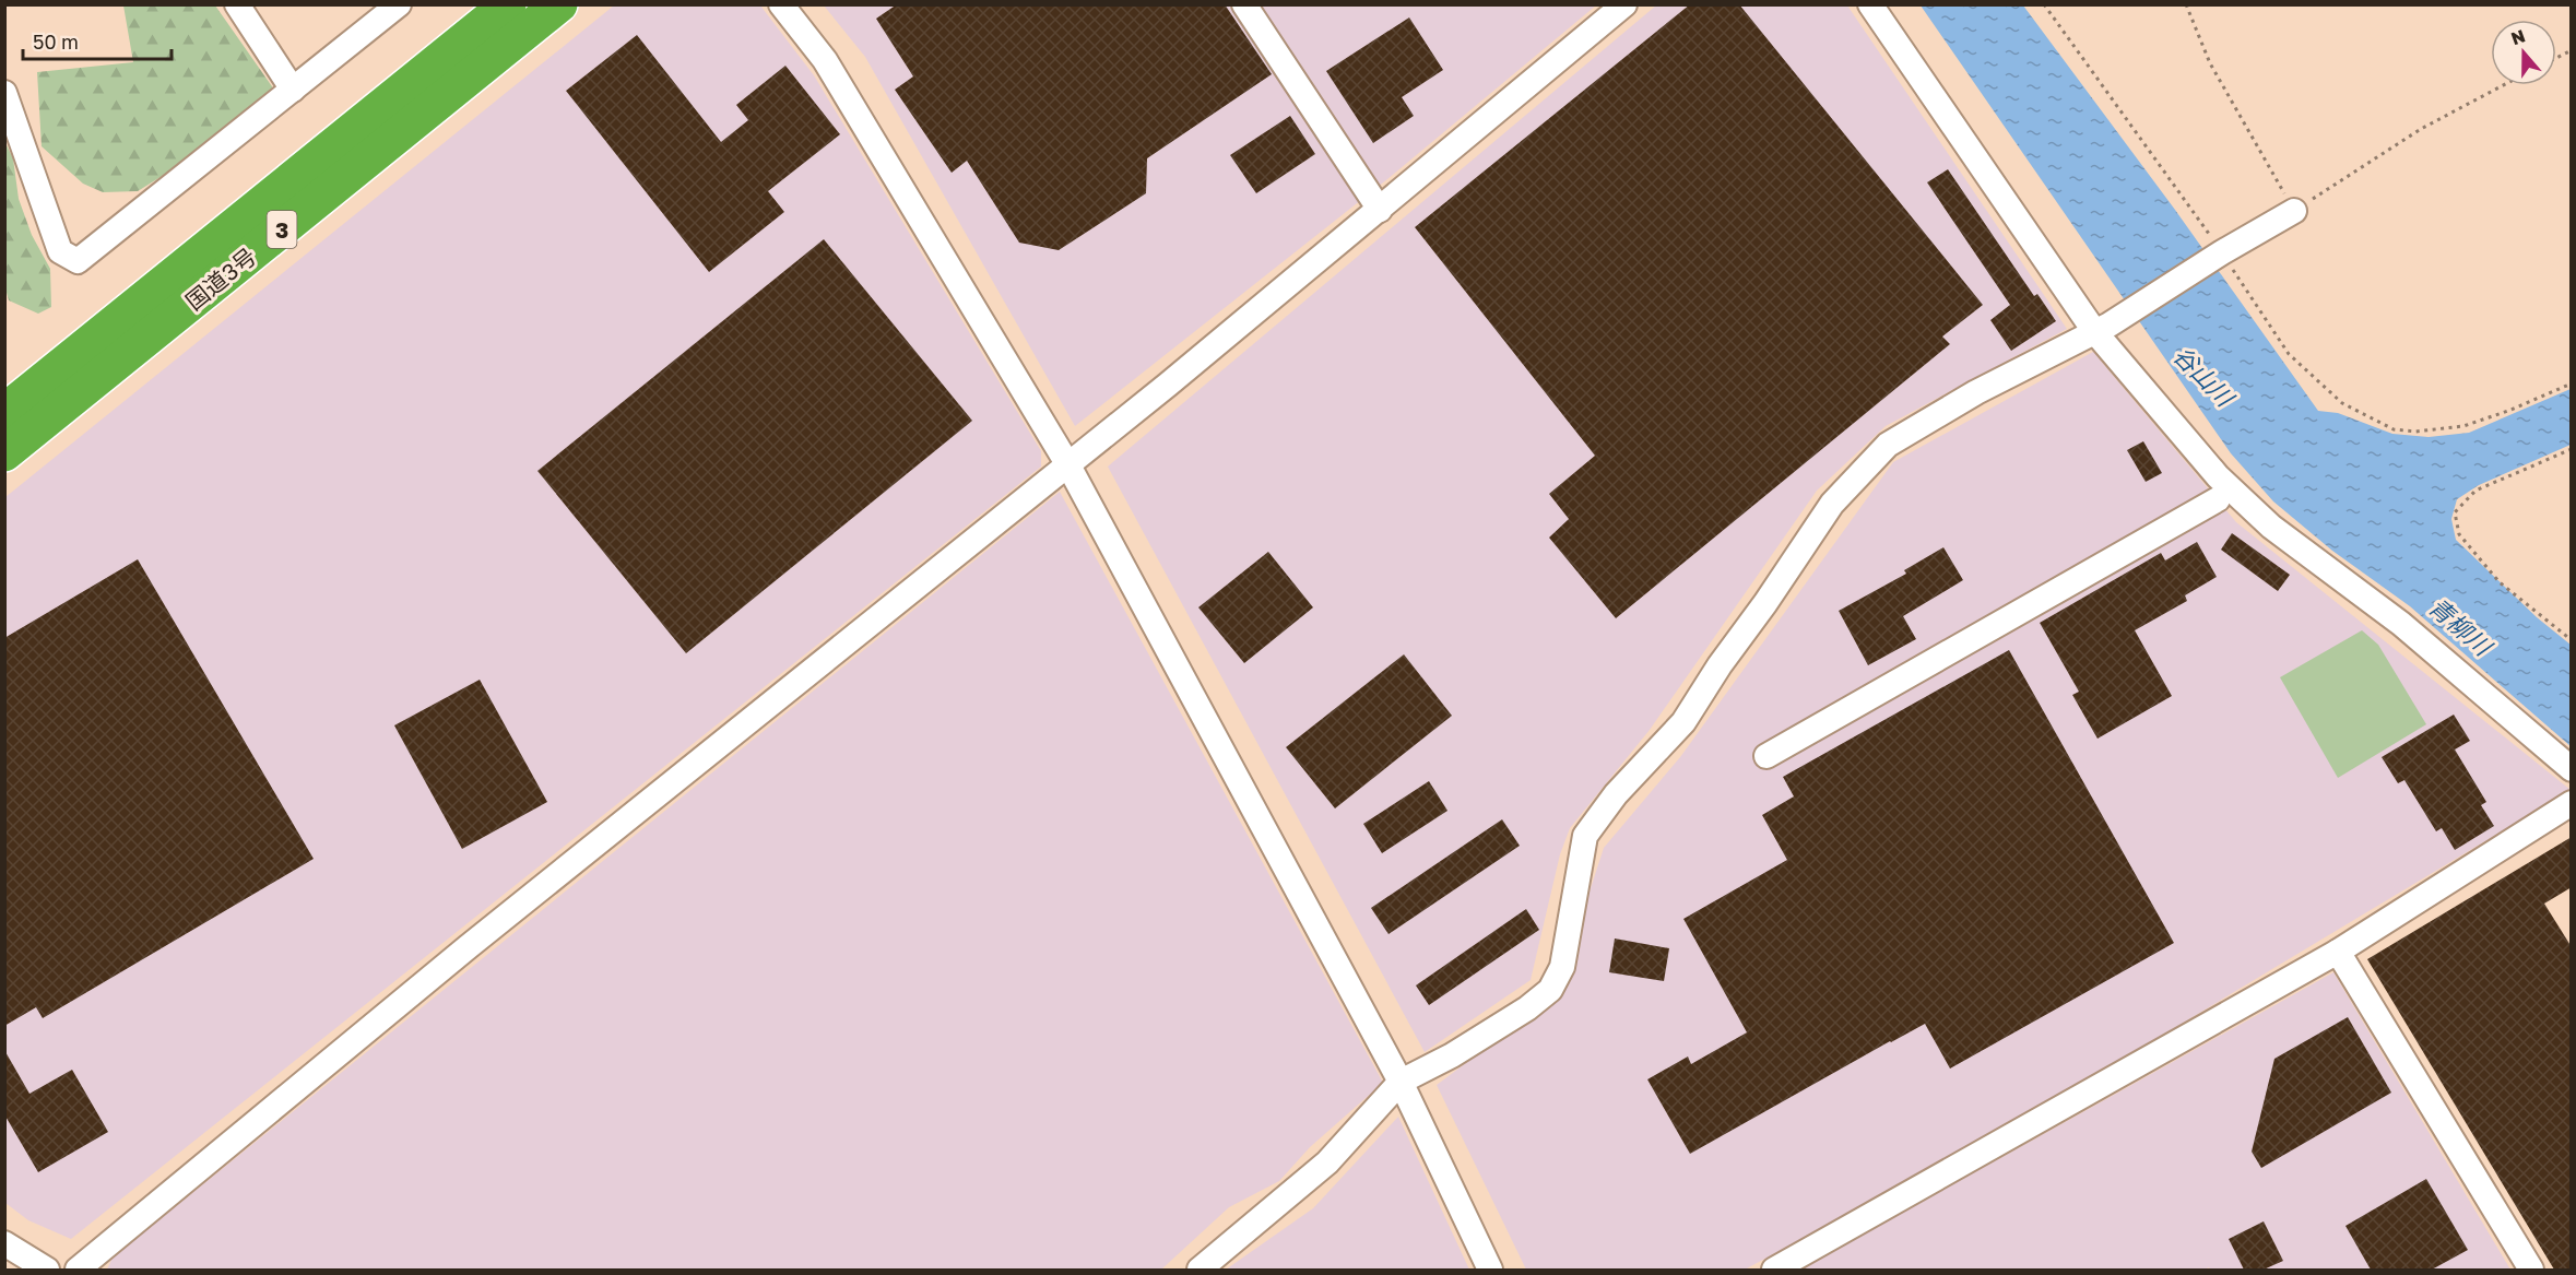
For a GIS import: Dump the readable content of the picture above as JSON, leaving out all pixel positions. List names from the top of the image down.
{
  "streets": {
    "highway": ["3", "国道3号"]
  },
  "water": ["谷山川", "青柳川"],
  "scale_bar": "50 m",
  "north": "top"
}
